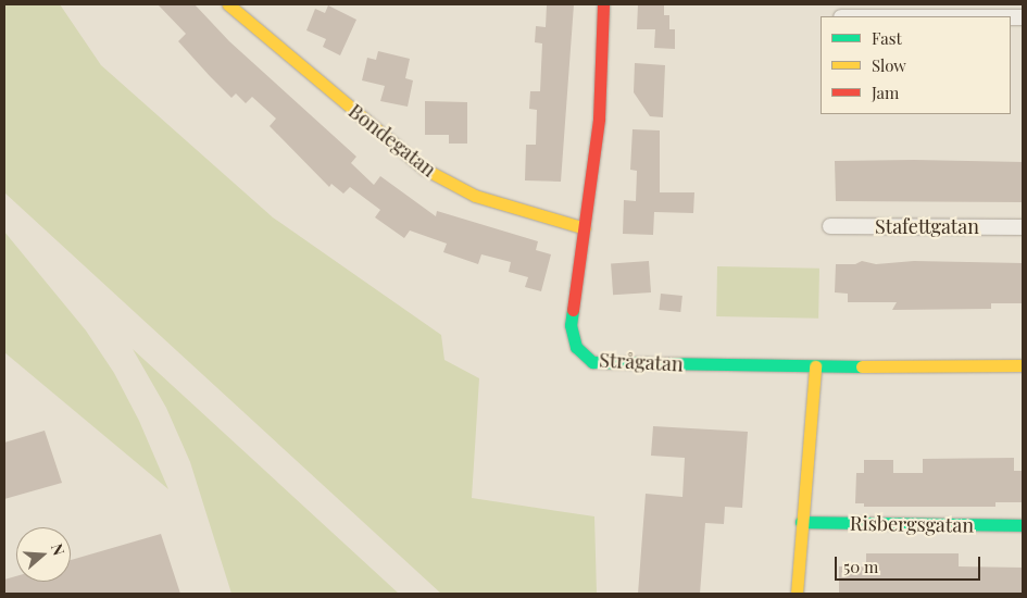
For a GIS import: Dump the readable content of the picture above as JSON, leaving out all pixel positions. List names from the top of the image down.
{
  "streets": {
    "street": [
      "Bondegatan",
      "Stafettgatan",
      "Strågatan",
      "Risbergsgatan"
    ]
  },
  "crossings": [
    ["Bondegatan", "Strågatan"]
  ],
  "legend": ["Fast", "Slow", "Jam"],
  "scale_bar": "50 m",
  "north": "right"
}
